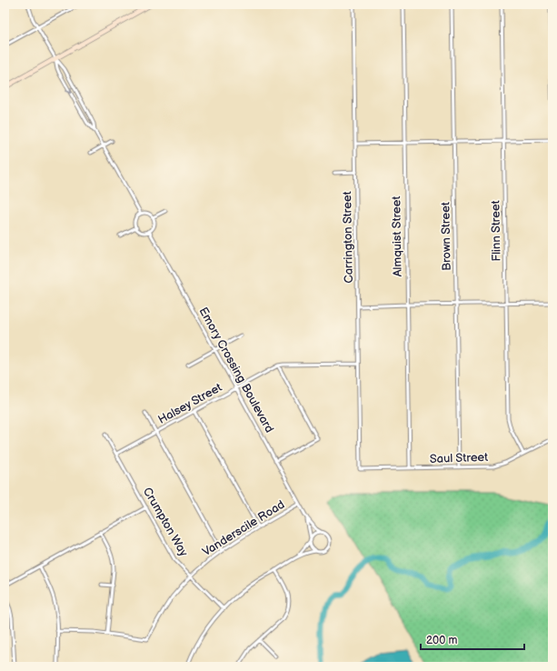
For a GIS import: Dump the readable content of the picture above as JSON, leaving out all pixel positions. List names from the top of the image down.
{
  "streets": {
    "street": [
      "Flinn Street",
      "Almquist Street",
      "Brown Street",
      "Carrington Street",
      "Emory Crossing Boulevard",
      "Halsey Street",
      "Saul Street",
      "Crumpton Way",
      "Vanderscile Road"
    ]
  },
  "crossings": [
    ["Flinn Street", "Saul Street"],
    ["Almquist Street", "Saul Street"],
    ["Brown Street", "Saul Street"],
    ["Carrington Street", "Halsey Street"],
    ["Carrington Street", "Saul Street"],
    ["Emory Crossing Boulevard", "Halsey Street"],
    ["Emory Crossing Boulevard", "Vanderscile Road"],
    ["Halsey Street", "Crumpton Way"],
    ["Crumpton Way", "Vanderscile Road"]
  ],
  "scale_bar": "200 m"
}
